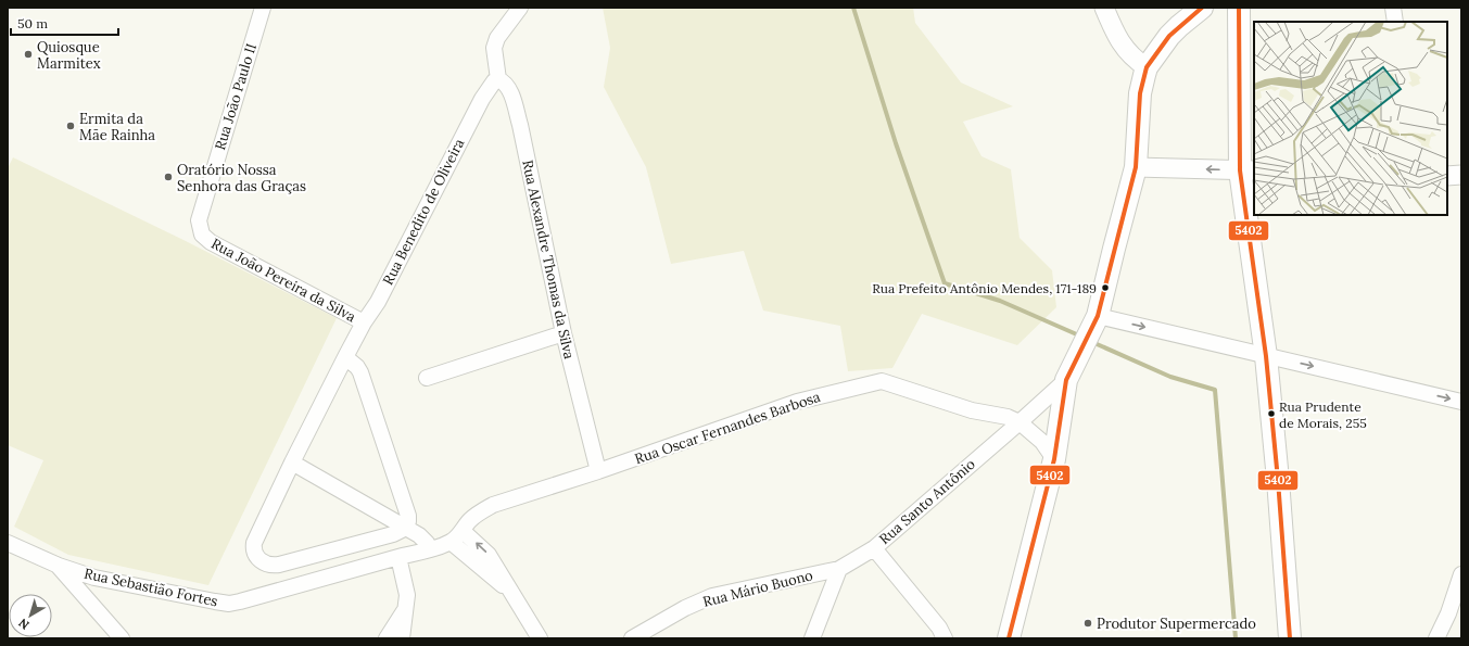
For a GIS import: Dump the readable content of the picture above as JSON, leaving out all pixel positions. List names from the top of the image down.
{
  "streets": {
    "street": [
      "Rua João Paulo II",
      "Rua Benedito de Oliveira",
      "Rua Alexandre Thomas da Silva",
      "Rua João Pereira da Silva",
      "Rua Oscar Fernandes Barbosa",
      "Rua Santo Antônio",
      "Rua Sebastião Fortes",
      "Rua Mário Buono"
    ]
  },
  "crossings": [
    ["Rua João Paulo II", "Rua João Pereira da Silva"],
    ["Rua Benedito de Oliveira", "Rua Alexandre Thomas da Silva"],
    ["Rua Benedito de Oliveira", "Rua João Pereira da Silva"],
    ["Rua Alexandre Thomas da Silva", "Rua Oscar Fernandes Barbosa"],
    ["Rua Oscar Fernandes Barbosa", "Rua Santo Antônio"],
    ["Rua Oscar Fernandes Barbosa", "Rua Sebastião Fortes"],
    ["Rua Santo Antônio", "Rua Mário Buono"]
  ],
  "places": [
    "Quiosque Marmitex",
    "Ermita da Mãe Rainha",
    "Oratório Nossa Senhora das Graças",
    "Rua Prefeito Antônio Mendes, 171-189",
    "Rua Prudente de Morais, 255",
    "Produtor Supermercado"
  ],
  "lines": ["transit line 5402"],
  "scale_bar": "50 m",
  "north": "bottom left"
}
